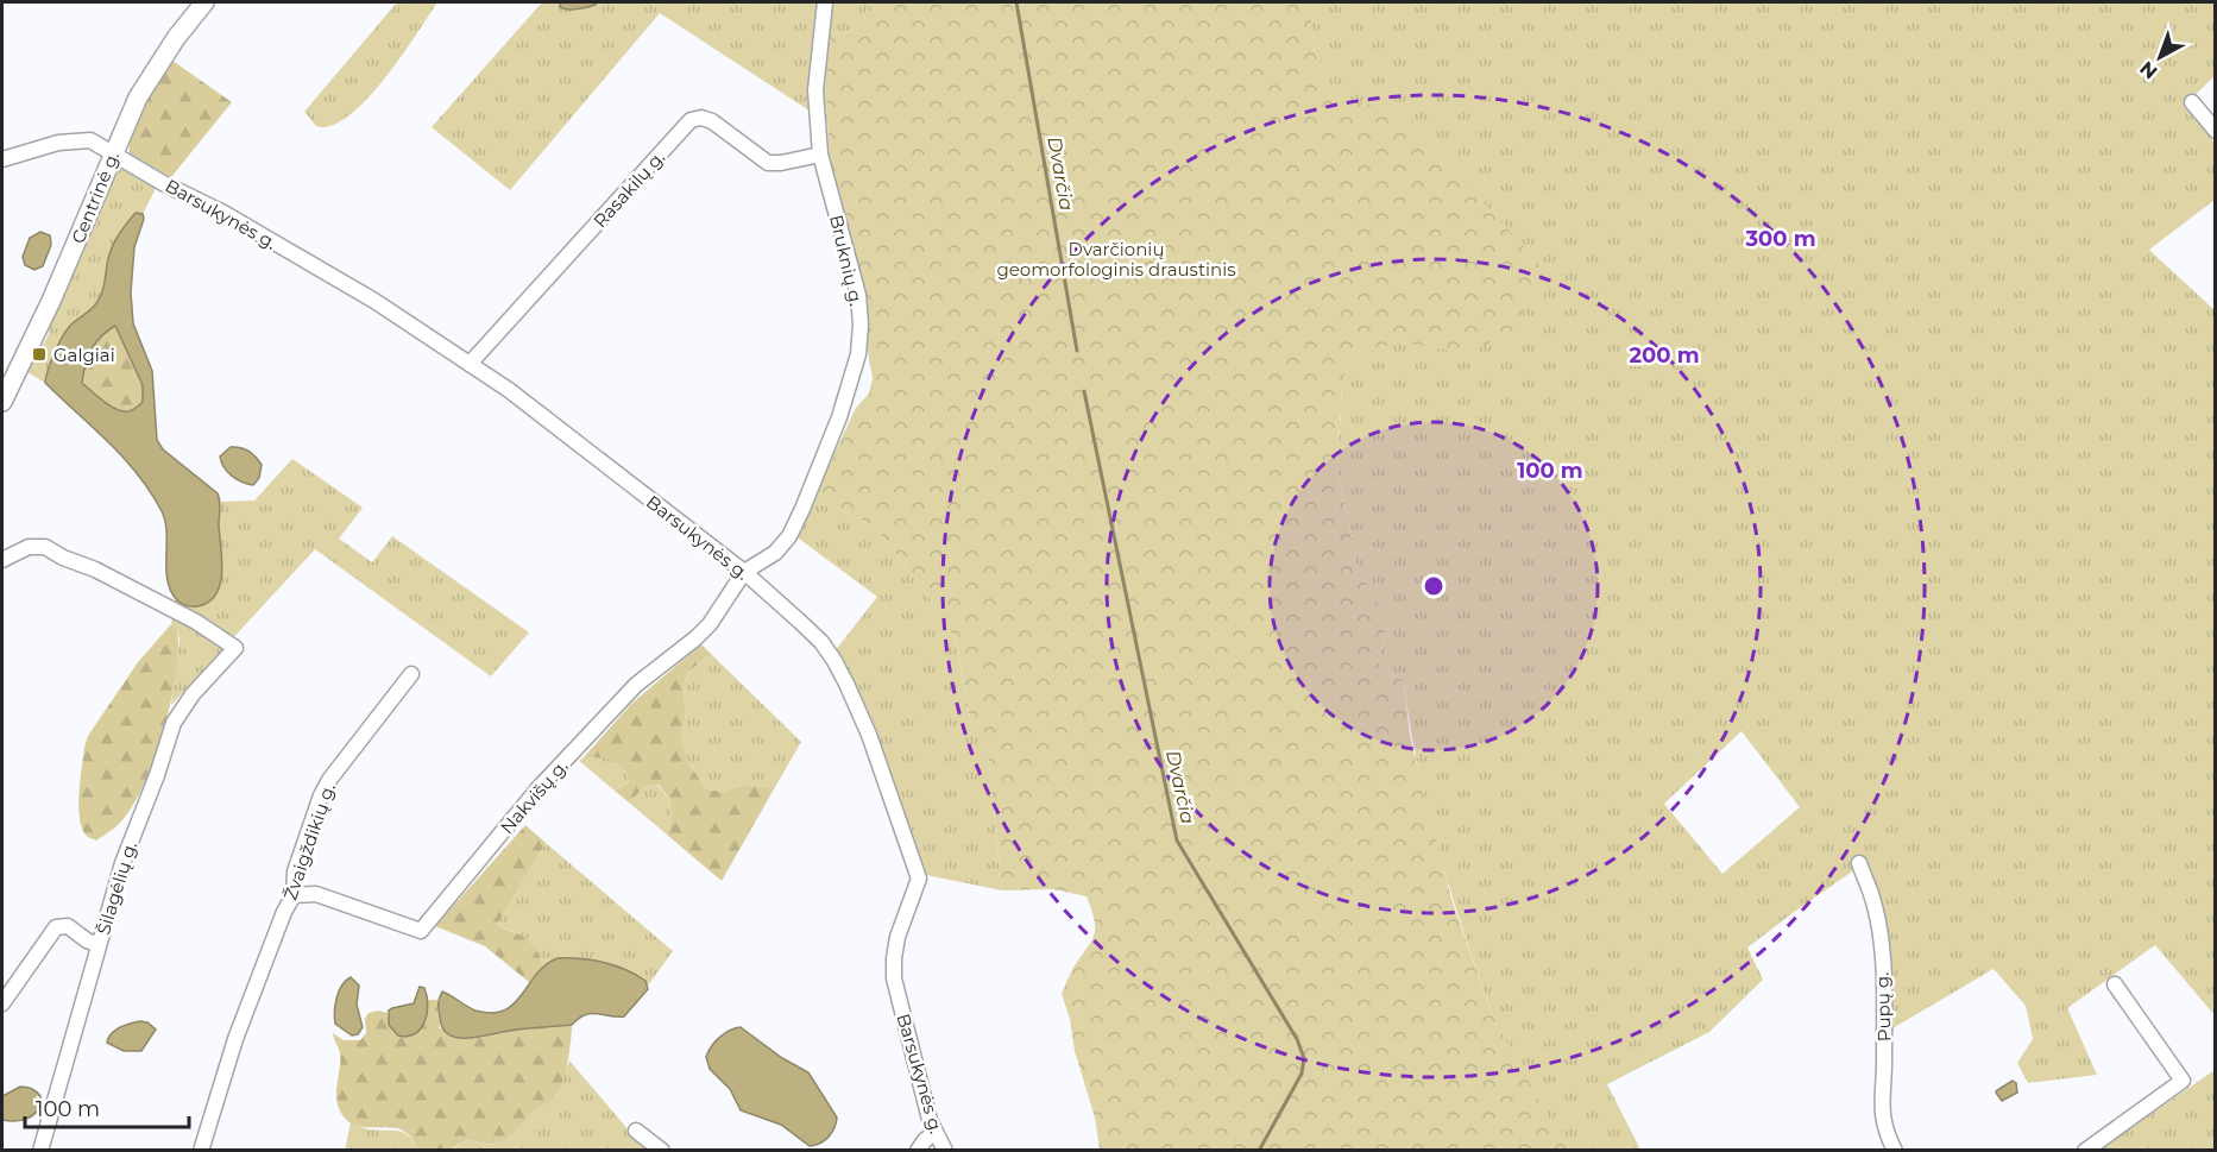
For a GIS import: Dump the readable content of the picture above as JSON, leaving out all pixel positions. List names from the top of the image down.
{
  "streets": {
    "main road": ["Centrinė g."],
    "street": [
      "Rasakilų g.",
      "Barsukynės g.",
      "Bruknių g.",
      "Nakvišų g.",
      "Žvaigždikių g.",
      "Šilagėlių g.",
      "Pupų g."
    ]
  },
  "crossings": [
    ["Rasakilų g.", "Barsukynės g."],
    ["Rasakilų g.", "Bruknių g."],
    ["Centrinė g.", "Barsukynės g."],
    ["Barsukynės g.", "Bruknių g."],
    ["Barsukynės g.", "Nakvišų g."],
    ["Bruknių g.", "Nakvišų g."],
    ["Nakvišų g.", "Žvaigždikių g."]
  ],
  "water": ["Dvarčia"],
  "parks": ["Dvarčionių geomorfologinis draustinis"],
  "places": {
    "transit": ["Galgiai"]
  },
  "scale_bar": "100 m",
  "north": "bottom left",
  "rings": ["300 m", "200 m", "100 m"]
}
